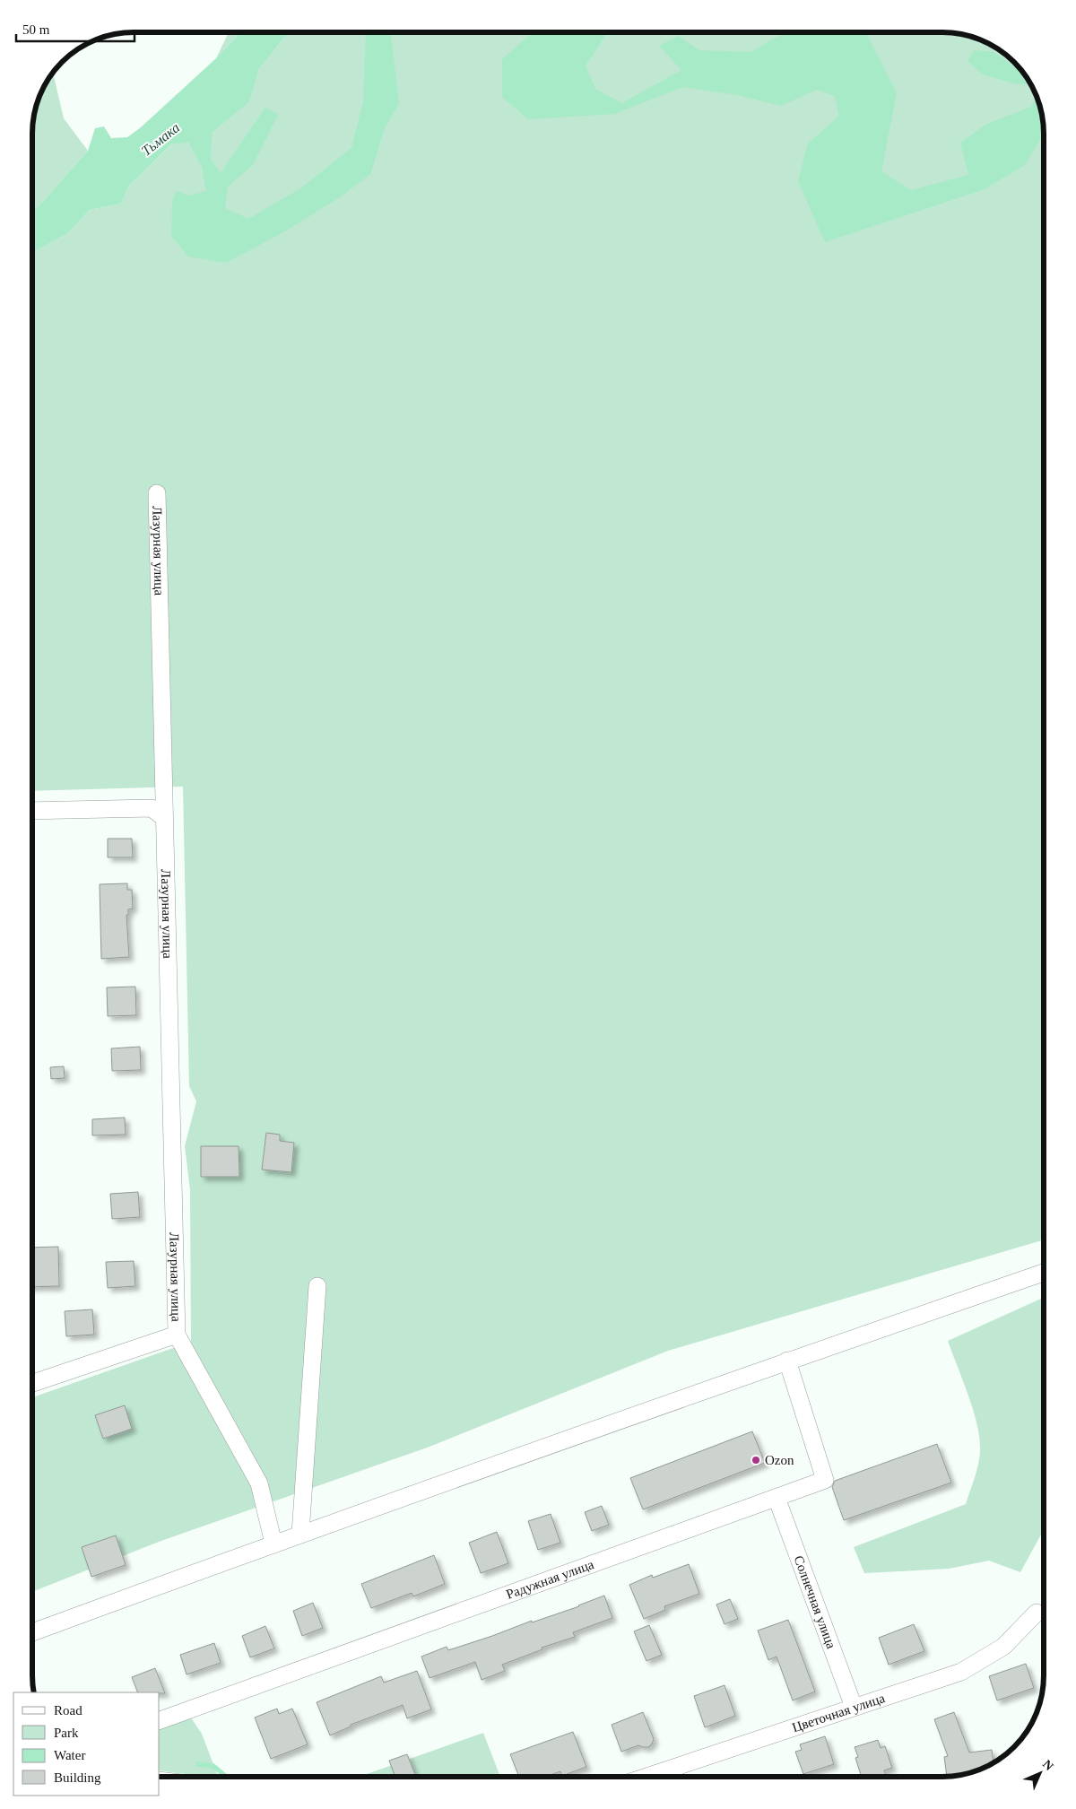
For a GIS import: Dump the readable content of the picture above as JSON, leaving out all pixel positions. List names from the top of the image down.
{
  "streets": {
    "street": [
      "Лазурная улица",
      "Радужная улица",
      "Солнечная улица",
      "Цветочная улица"
    ]
  },
  "crossings": [
    ["Радужная улица", "Солнечная улица"],
    ["Солнечная улица", "Цветочная улица"]
  ],
  "water": ["Тьмака"],
  "places": ["Ozon"],
  "legend": [
    "Road",
    "Park",
    "Water",
    "Building"
  ],
  "scale_bar": "50 m",
  "north": "top right"
}
